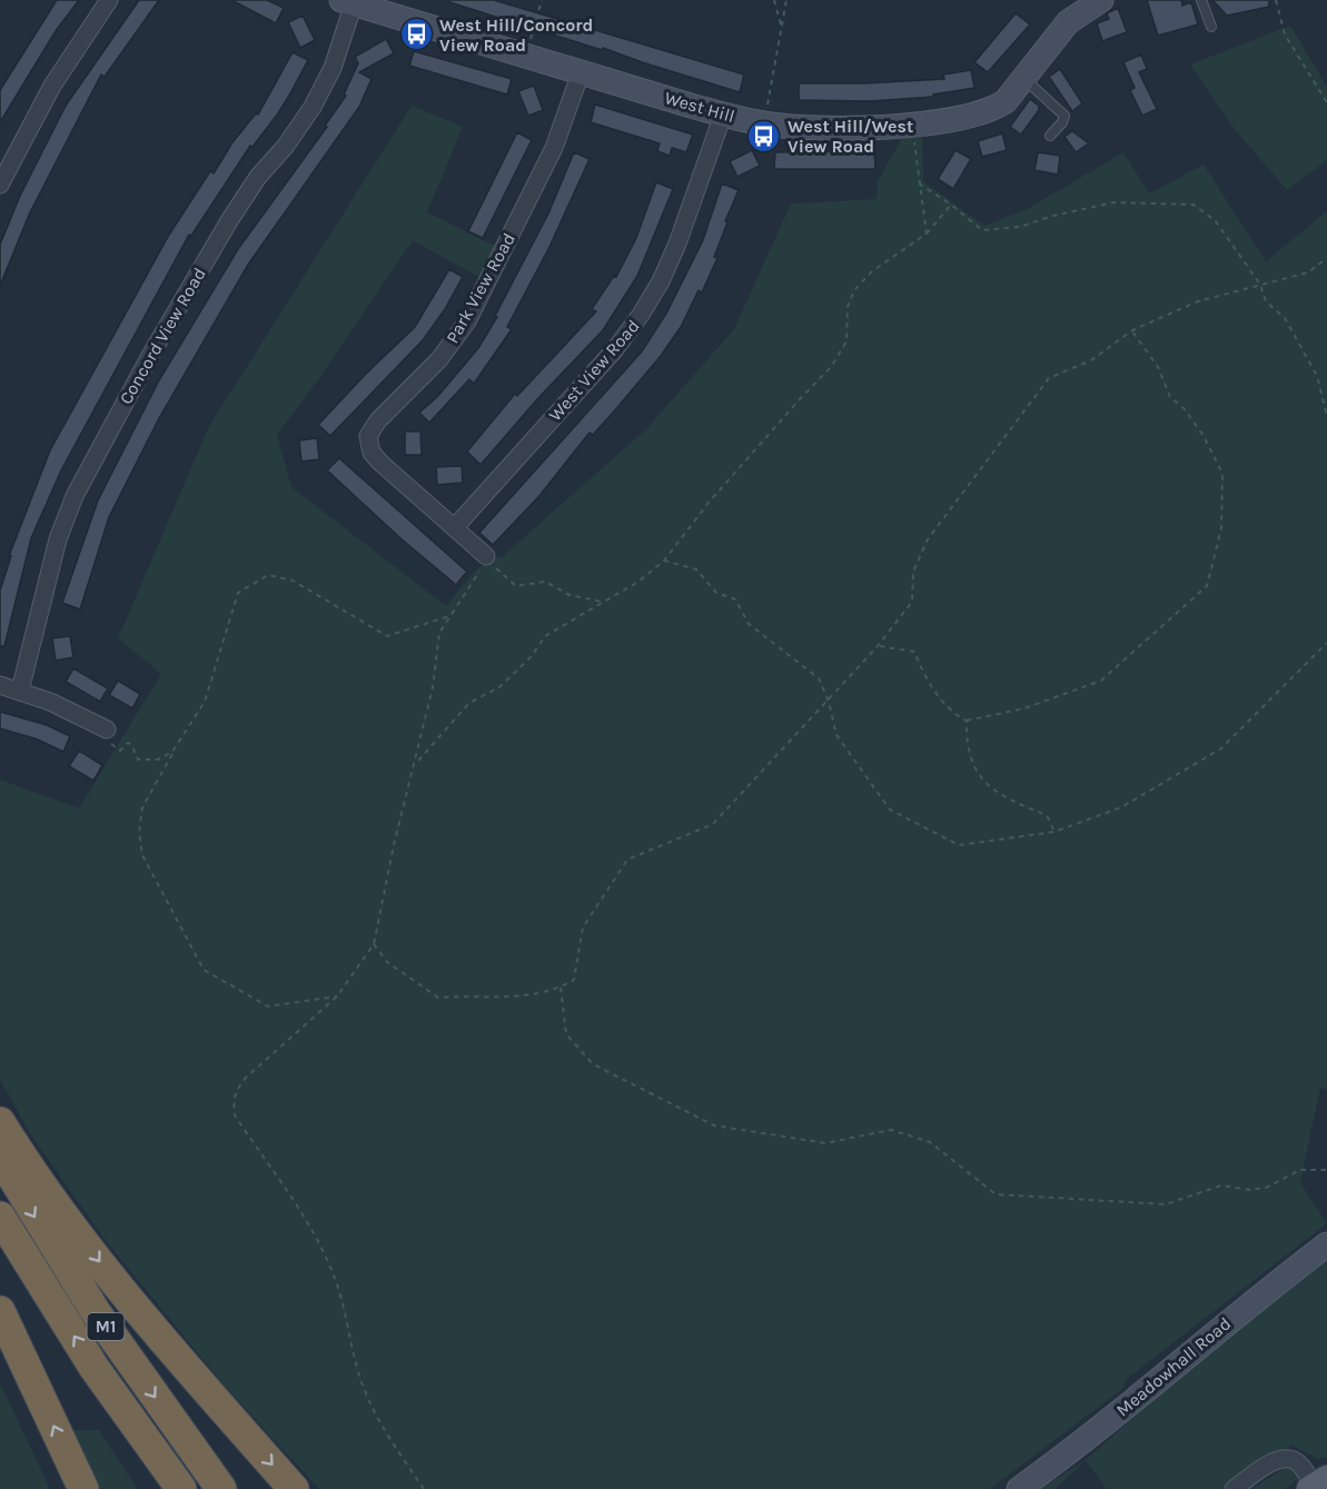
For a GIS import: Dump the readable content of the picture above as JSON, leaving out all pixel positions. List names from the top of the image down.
{
  "streets": {
    "highway": ["M1"],
    "street": [
      "West Hill",
      "Park View Road",
      "Concord View Road",
      "West View Road",
      "Meadowhall Road"
    ]
  },
  "crossings": [
    ["West Hill", "Park View Road"],
    ["West Hill", "Concord View Road"],
    ["West Hill", "West View Road"],
    ["Park View Road", "West View Road"]
  ],
  "places": {
    "bus stop": ["West Hill/Concord View Road", "West Hill/West View Road"]
  }
}
